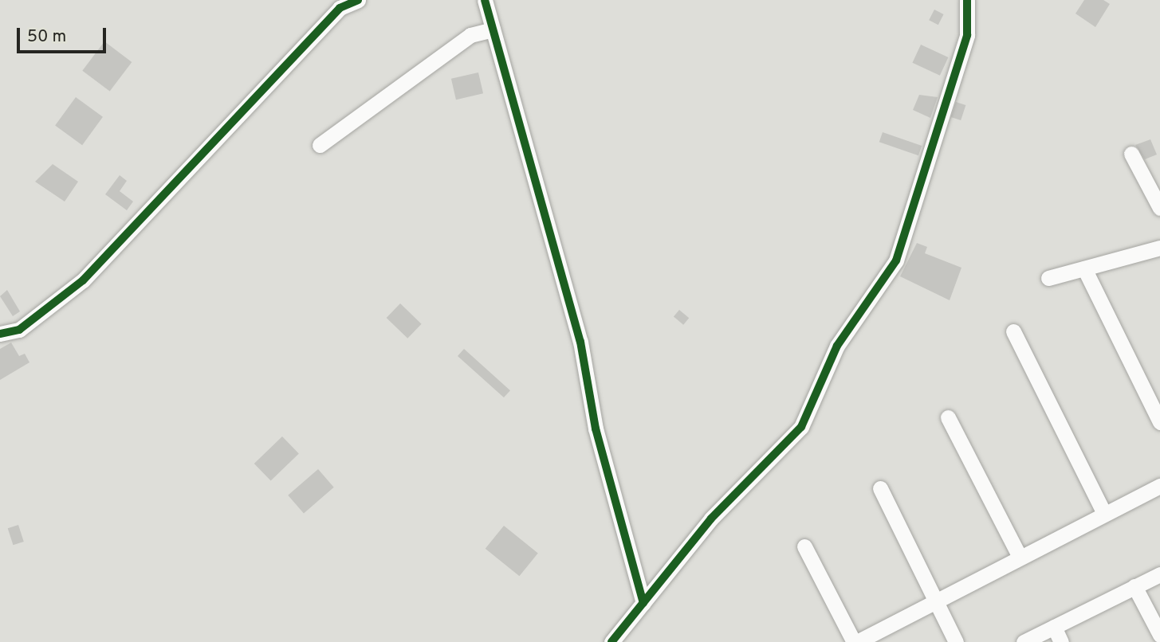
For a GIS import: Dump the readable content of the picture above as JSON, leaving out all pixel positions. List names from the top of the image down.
{
  "scale_bar": "50 m"
}
